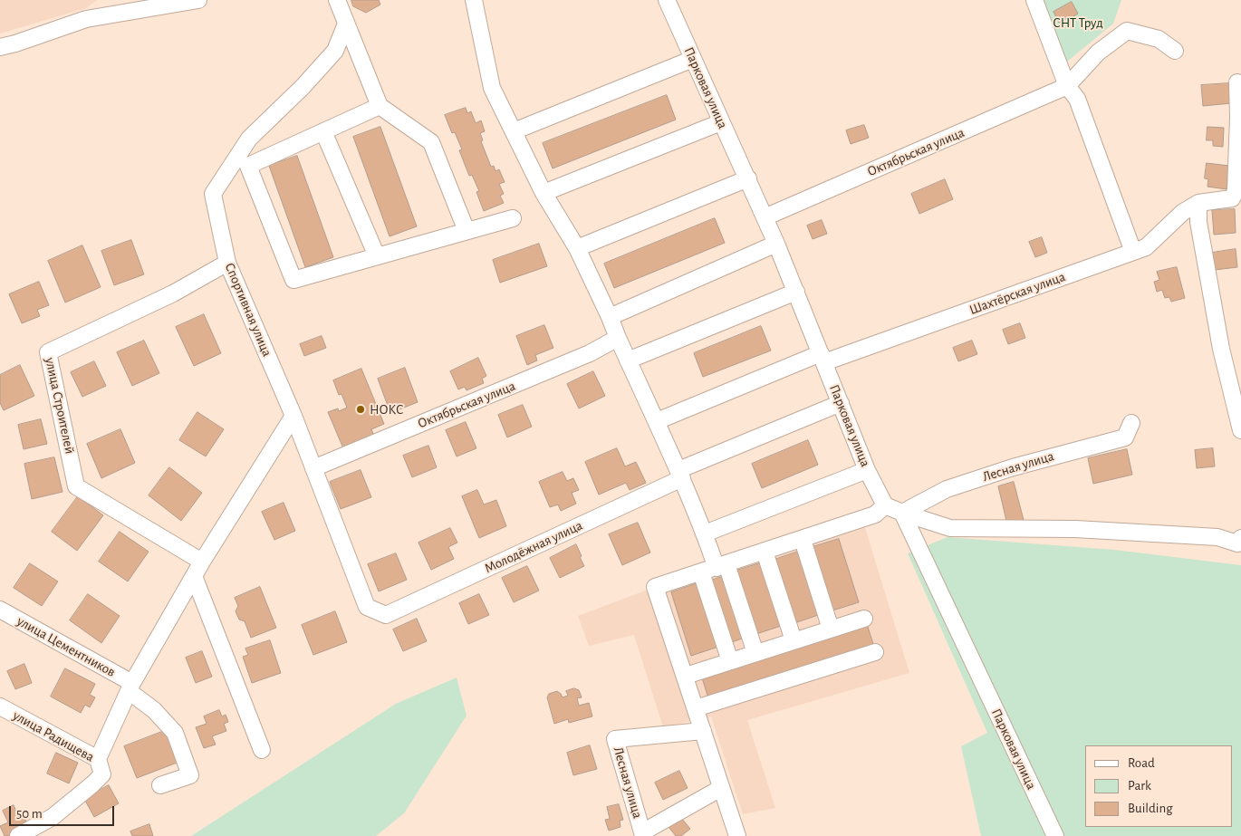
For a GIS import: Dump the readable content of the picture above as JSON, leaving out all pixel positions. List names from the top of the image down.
{
  "streets": {
    "street": [
      "Парковая улица",
      "Октябрьская улица",
      "Шахтёрская улица",
      "Спортивная улица",
      "улица Строителей",
      "Лесная улица",
      "Молодёжная улица",
      "улица Цементников",
      "улица Радищева"
    ]
  },
  "crossings": [
    ["Парковая улица", "Октябрьская улица"],
    ["Парковая улица", "Шахтёрская улица"],
    ["Парковая улица", "Лесная улица"],
    ["Парковая улица", "Молодёжная улица"],
    ["Октябрьская улица", "Спортивная улица"],
    ["Спортивная улица", "улица Строителей"],
    ["Спортивная улица", "Молодёжная улица"]
  ],
  "parks": ["СНТ Труд"],
  "places": ["НОКС"],
  "legend": ["Road", "Park", "Building"],
  "scale_bar": "50 m"
}
